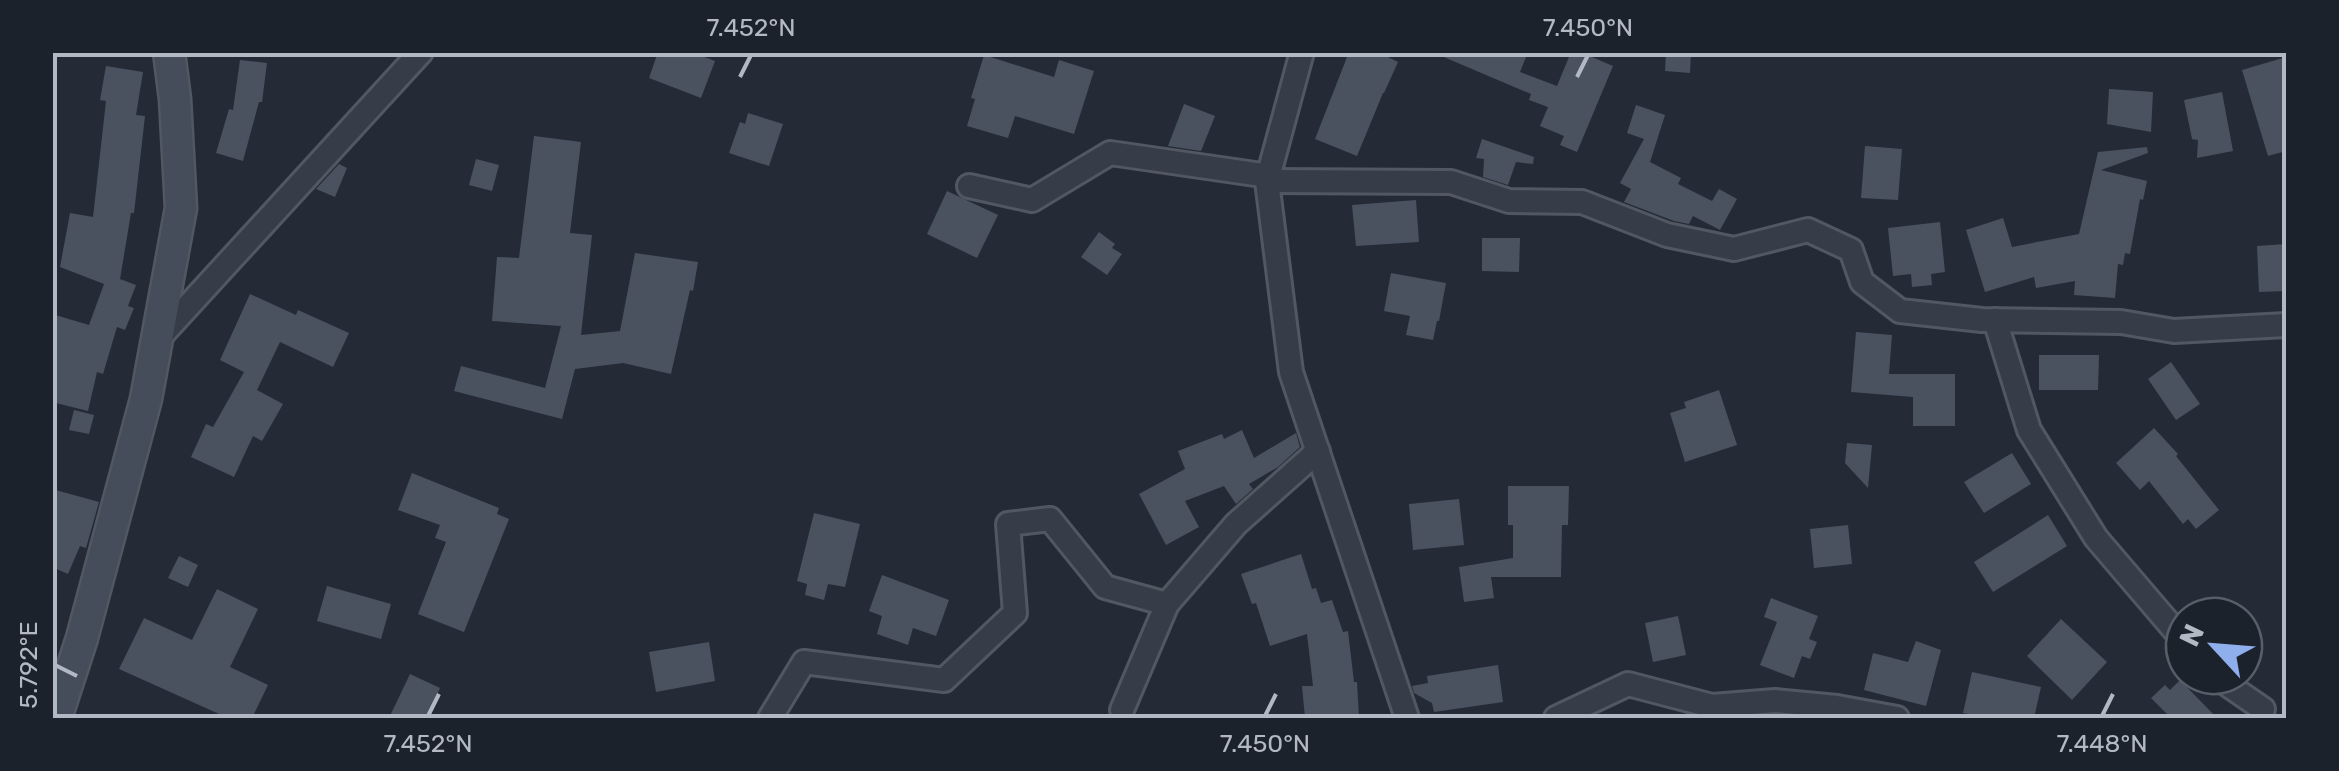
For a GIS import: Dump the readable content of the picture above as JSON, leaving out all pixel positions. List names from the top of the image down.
{
  "north": "top left",
  "coordinates": [
    "7.452°N",
    "7.450°N",
    "5.792°E",
    "7.448°N"
  ]
}
